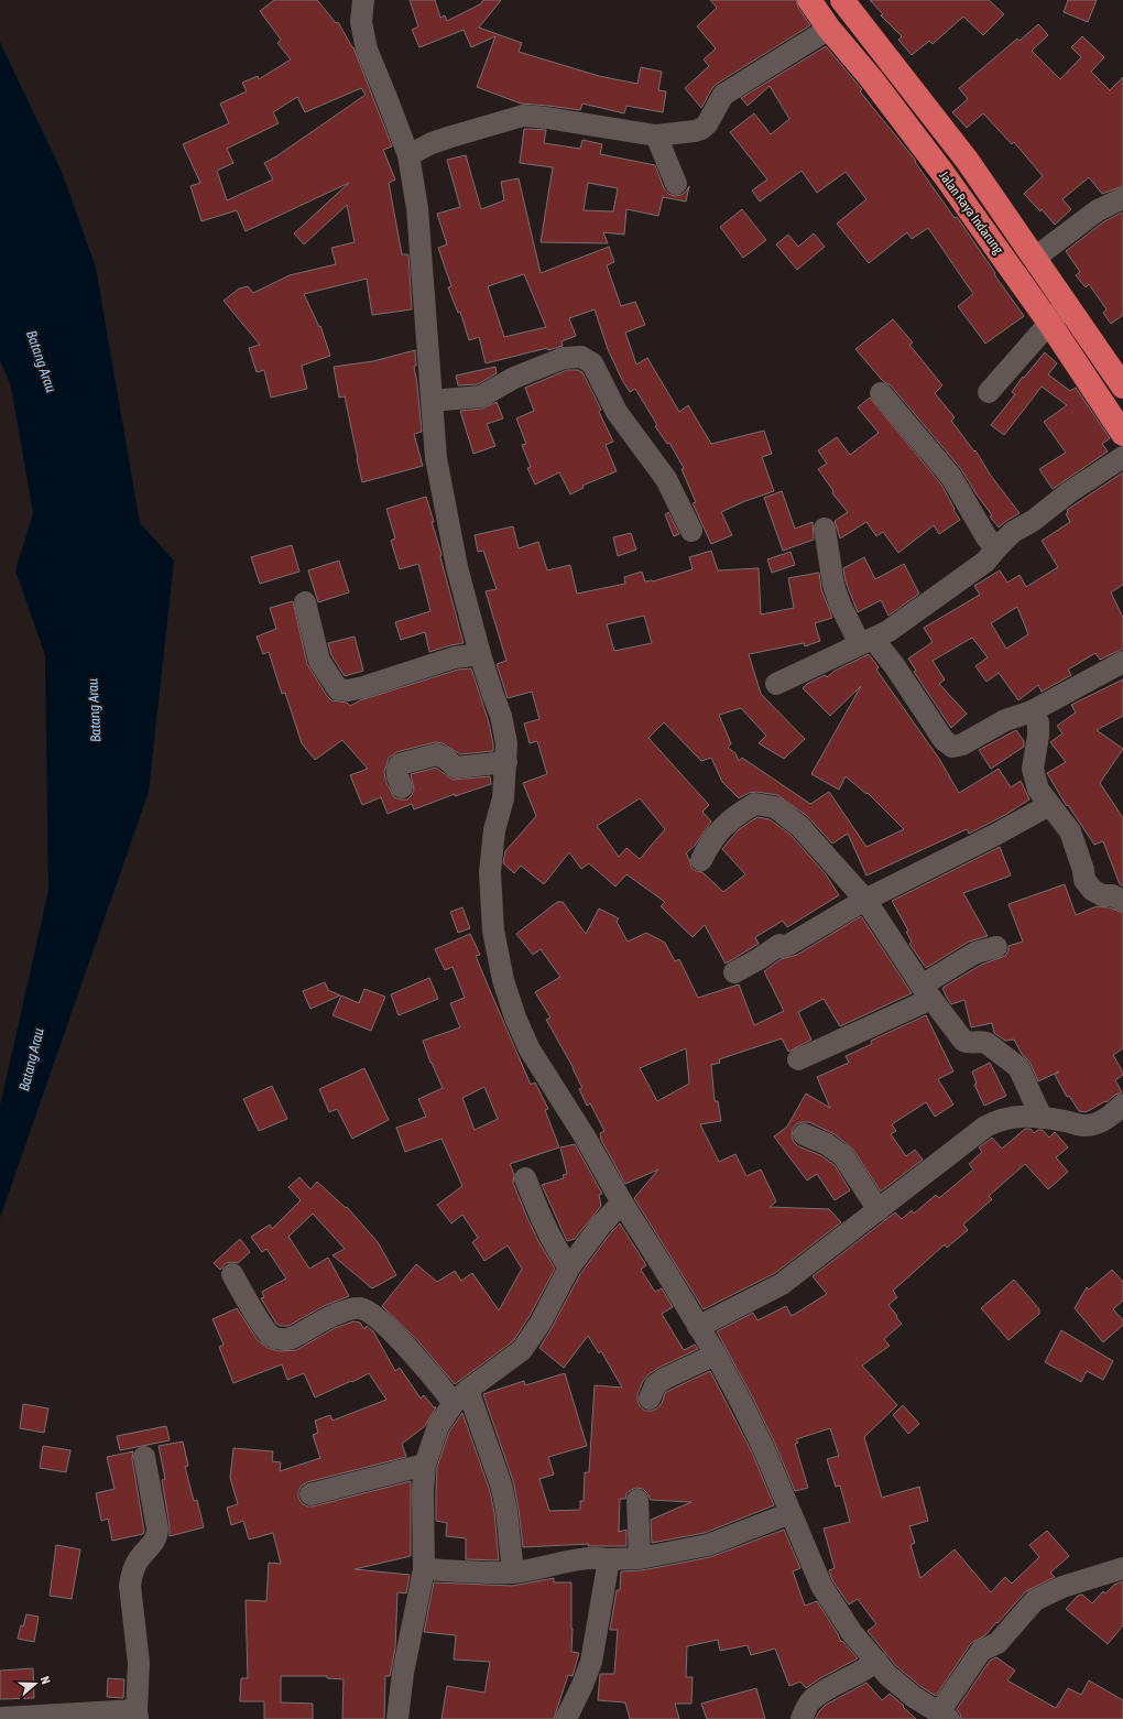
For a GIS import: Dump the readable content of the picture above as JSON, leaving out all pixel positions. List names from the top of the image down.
{
  "streets": {
    "highway": ["Jalan Raya Indarung"]
  },
  "water": ["Batang Arau"],
  "north": "right"
}
